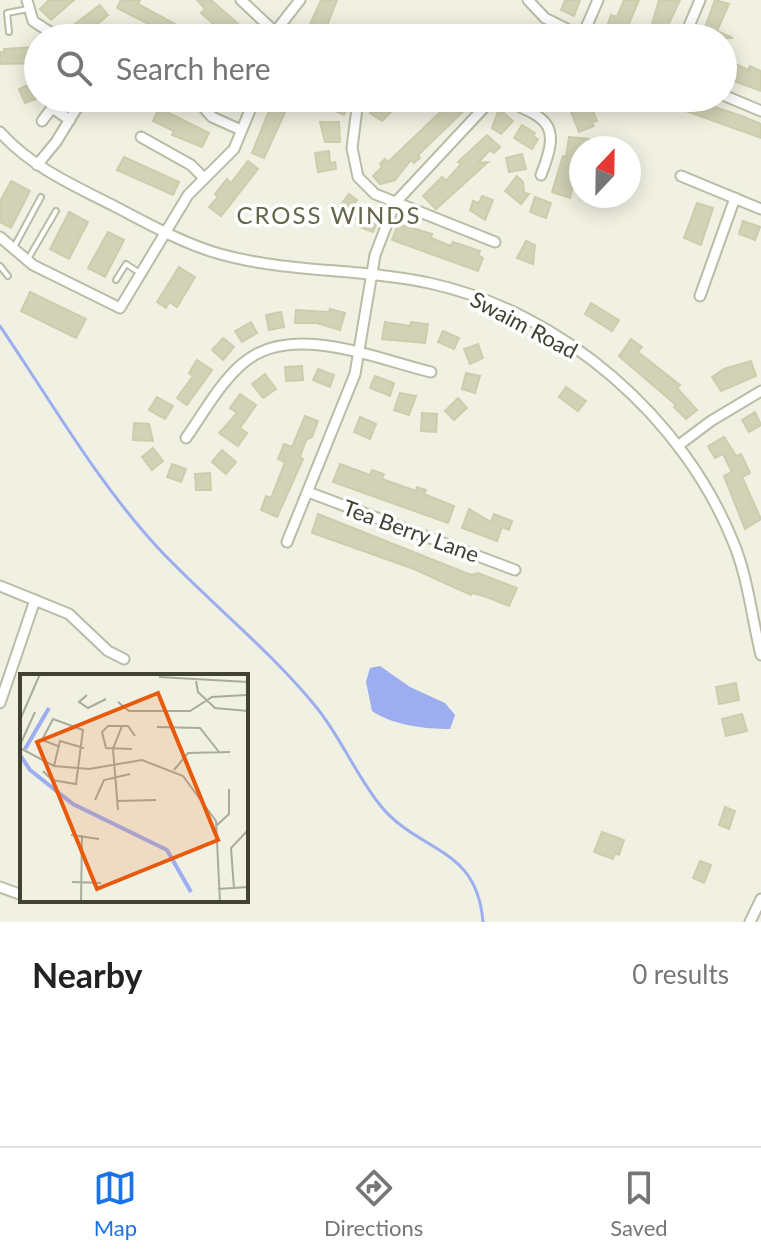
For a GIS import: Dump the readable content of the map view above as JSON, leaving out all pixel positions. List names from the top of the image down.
{
  "streets": {
    "street": ["Swaim Road", "Tea Berry Lane"]
  },
  "districts": ["CROSS WINDS"],
  "north": "top",
  "page": {
    "search": "Search here",
    "heading": ["Nearby", "0 results"],
    "nav": ["Map", "Directions", "Saved"]
  }
}
